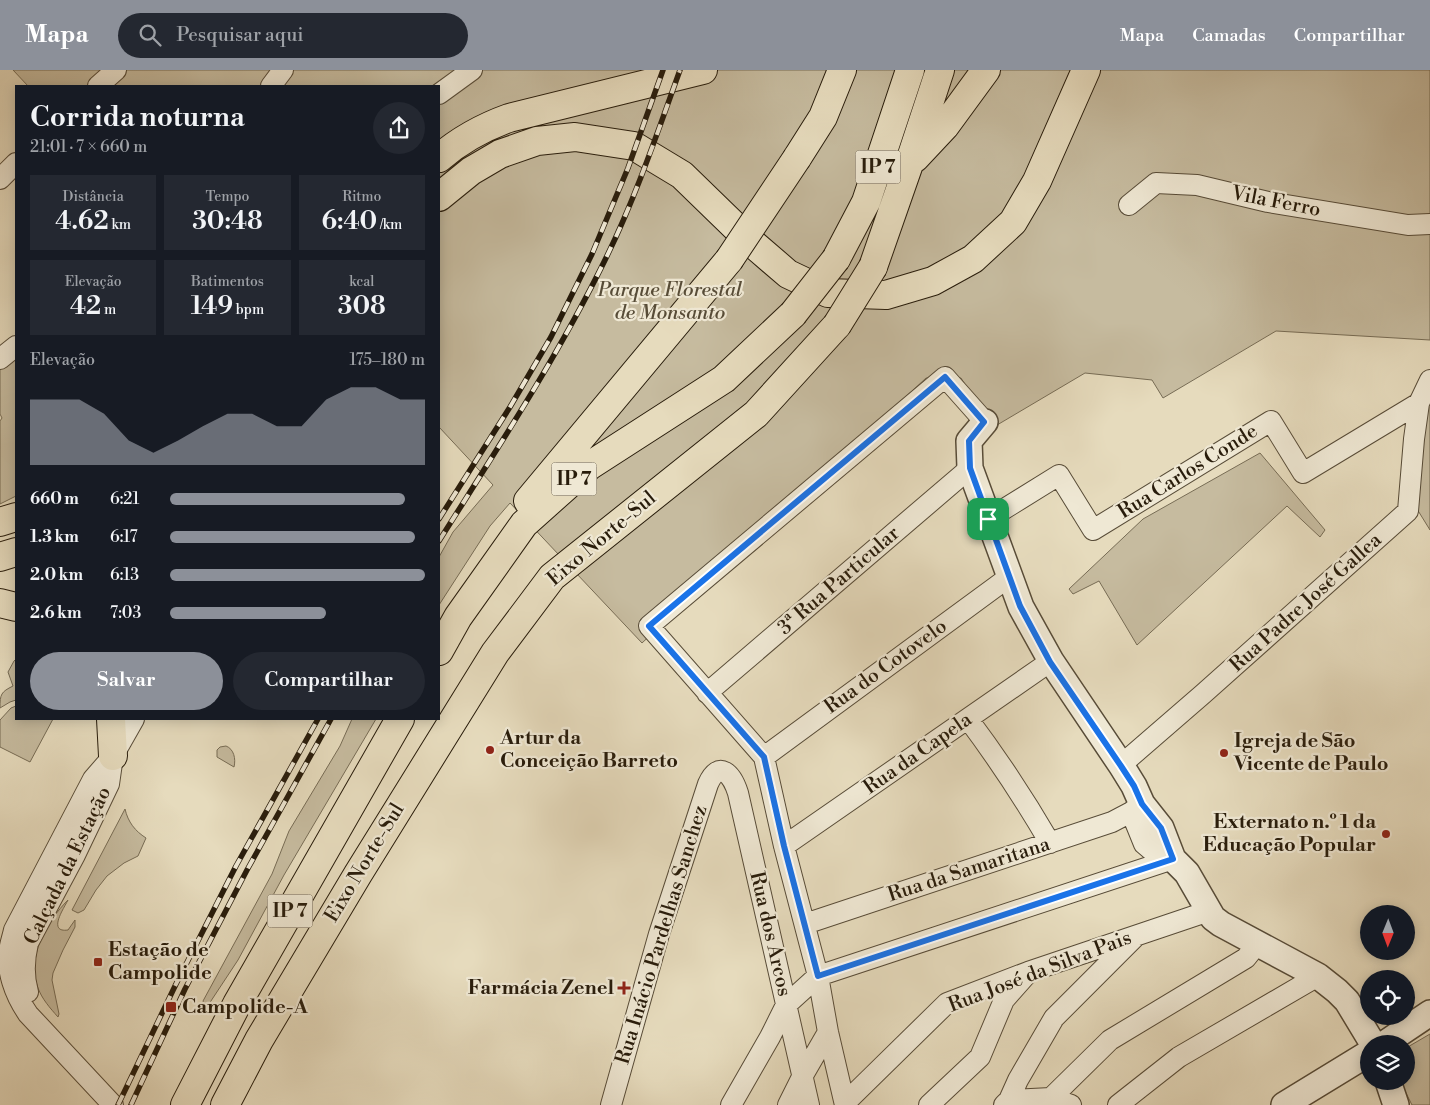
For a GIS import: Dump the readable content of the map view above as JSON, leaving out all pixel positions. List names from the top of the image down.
{
  "streets": {
    "main road": ["IP 7", "Eixo Norte-Sul"],
    "street": [
      "Vila Ferro",
      "Rua Carlos Conde",
      "3ª Rua Particular",
      "Rua Padre José Gallea",
      "Rua do Cotovelo",
      "Rua da Capela",
      "Calçada da Estação",
      "Rua da Samaritana",
      "Rua dos Arcos",
      "Rua Inácio Pardelhas Sanchez",
      "Rua José da Silva Pais"
    ]
  },
  "crossings": [
    ["Rua Carlos Conde", "Rua Padre José Gallea"],
    ["3ª Rua Particular", "Rua dos Arcos"],
    ["Rua do Cotovelo", "Rua dos Arcos"],
    ["Rua da Capela", "Rua dos Arcos"],
    ["Rua da Samaritana", "Rua dos Arcos"],
    ["Rua dos Arcos", "Rua Inácio Pardelhas Sanchez"],
    ["Rua dos Arcos", "Rua José da Silva Pais"]
  ],
  "parks": ["Parque Florestal de Monsanto"],
  "places": {
    "other": ["Artur da Conceição Barreto", "Igreja de São Vicente de Paulo", "Externato n.º 1 da Educação Popular"],
    "transit": ["Estação de Campolide", "Campolide-A"],
    "health": ["Farmácia Zenel"]
  },
  "north": "bottom",
  "page": {
    "header": "Mapa",
    "search": "Pesquisar aqui",
    "nav": ["Mapa", "Camadas", "Compartilhar"],
    "heading": ["Corrida noturna", "21:01 · 7 × 660 m"],
    "stats": [
      ["Distância", "4.62 km"],
      ["Tempo", "30:48"],
      ["Ritmo", "6:40 /km"],
      ["Elevação", "42 m"],
      ["Batimentos", "149 bpm"],
      ["kcal", "308"]
    ],
    "chart": ["Elevação", "175–180 m"],
    "list": [
      {
        "name": "660 m",
        "note": "6:21"
      },
      {
        "name": "1.3 km",
        "note": "6:17"
      },
      {
        "name": "2.0 km",
        "note": "6:13"
      },
      {
        "name": "2.6 km",
        "note": "7:03"
      }
    ],
    "buttons": ["Salvar", "Compartilhar"]
  }
}
